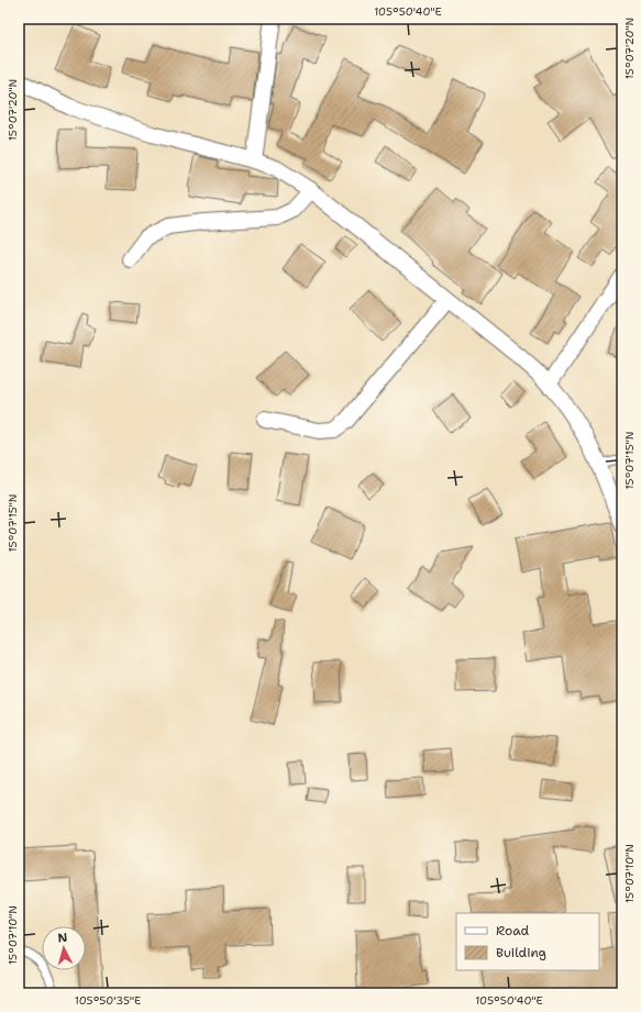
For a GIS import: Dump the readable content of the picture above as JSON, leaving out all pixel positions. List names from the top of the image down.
{
  "legend": ["Road", "Building"],
  "north": "top",
  "coordinates": [
    "105°50'40\"E",
    "15°07'20\"N",
    "15°07'15\"N",
    "15°07'10\"N",
    "105°50'35\"E"
  ]
}
